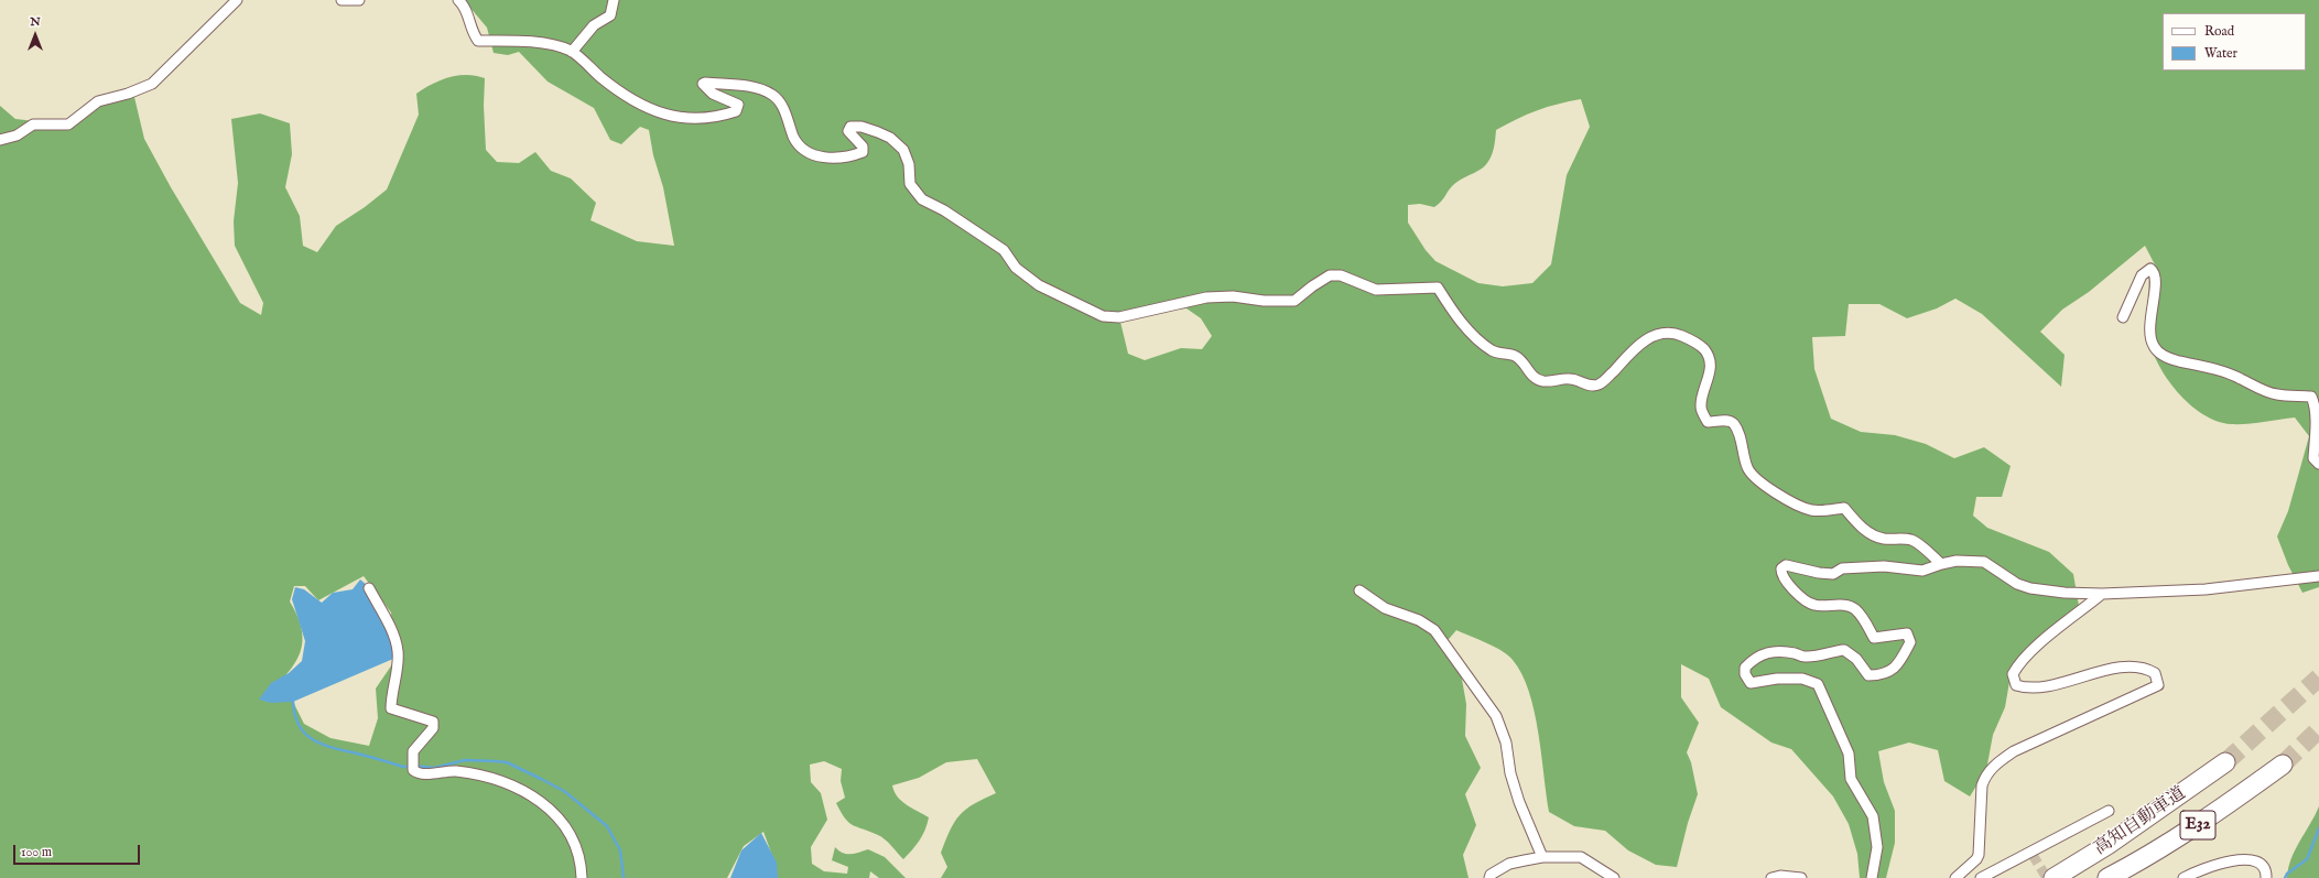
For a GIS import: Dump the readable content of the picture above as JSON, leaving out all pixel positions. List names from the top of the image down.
{
  "streets": {
    "highway": ["高知自動車道", "E32"]
  },
  "legend": ["Road", "Water"],
  "scale_bar": "100 m",
  "north": "top"
}
